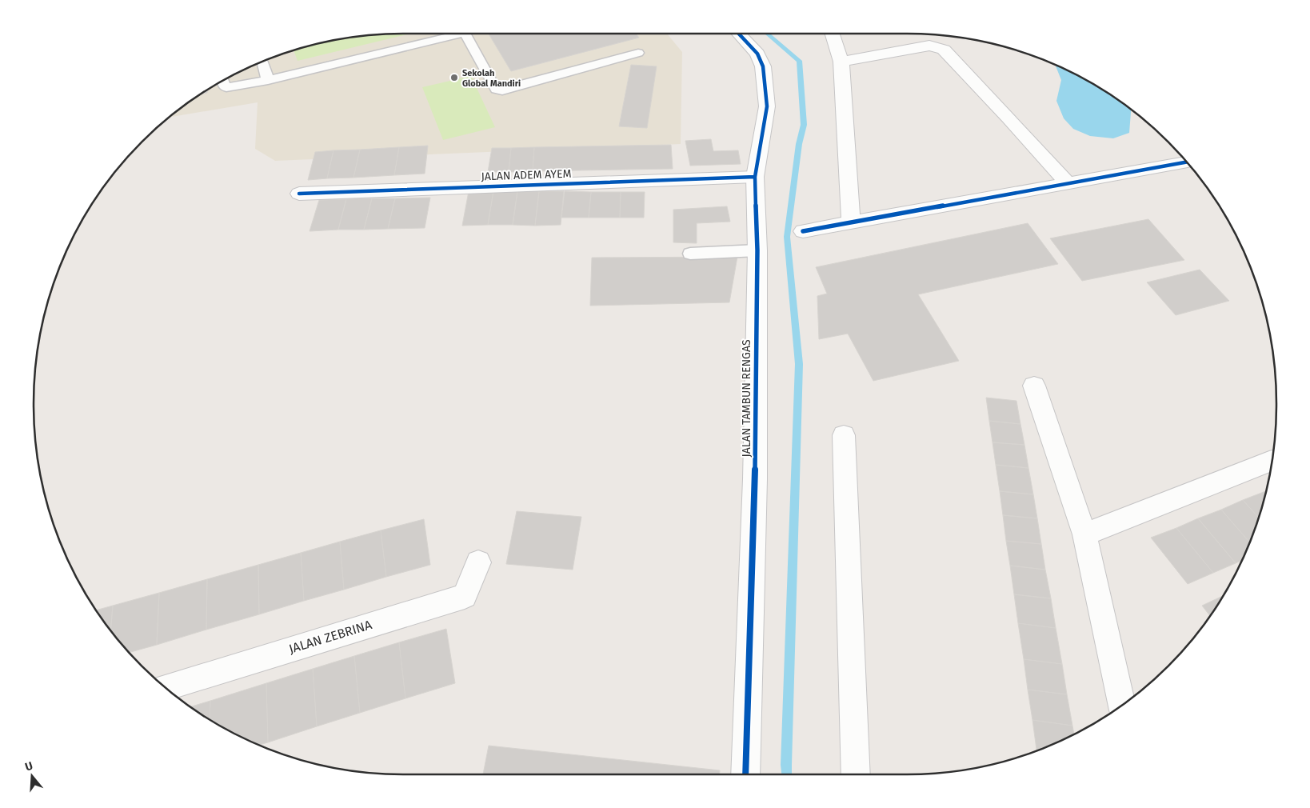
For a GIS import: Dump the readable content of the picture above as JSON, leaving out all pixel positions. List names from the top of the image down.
{
  "streets": {
    "street": ["JALAN ADEM AYEM", "JALAN TAMBUN RENGAS", "JALAN ZEBRINA"]
  },
  "crossings": [
    ["JALAN ADEM AYEM", "JALAN TAMBUN RENGAS"]
  ],
  "places": ["Sekolah Global Mandiri"],
  "north": "top"
}
